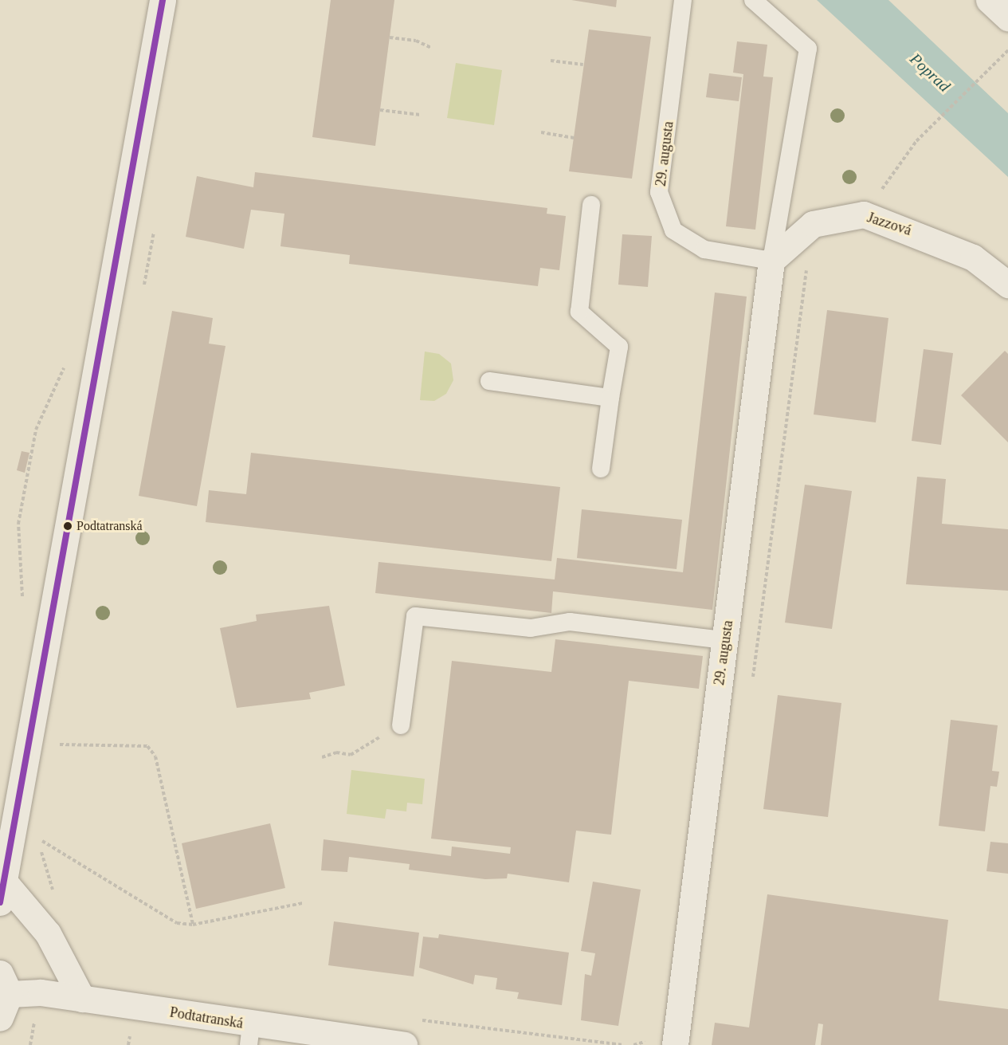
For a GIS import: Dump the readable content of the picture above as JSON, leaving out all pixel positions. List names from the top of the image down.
{
  "streets": {
    "street": ["29. augusta", "Jazzová", "Podtatranská"]
  },
  "water": ["Poprad"],
  "places": ["Podtatranská"]
}
